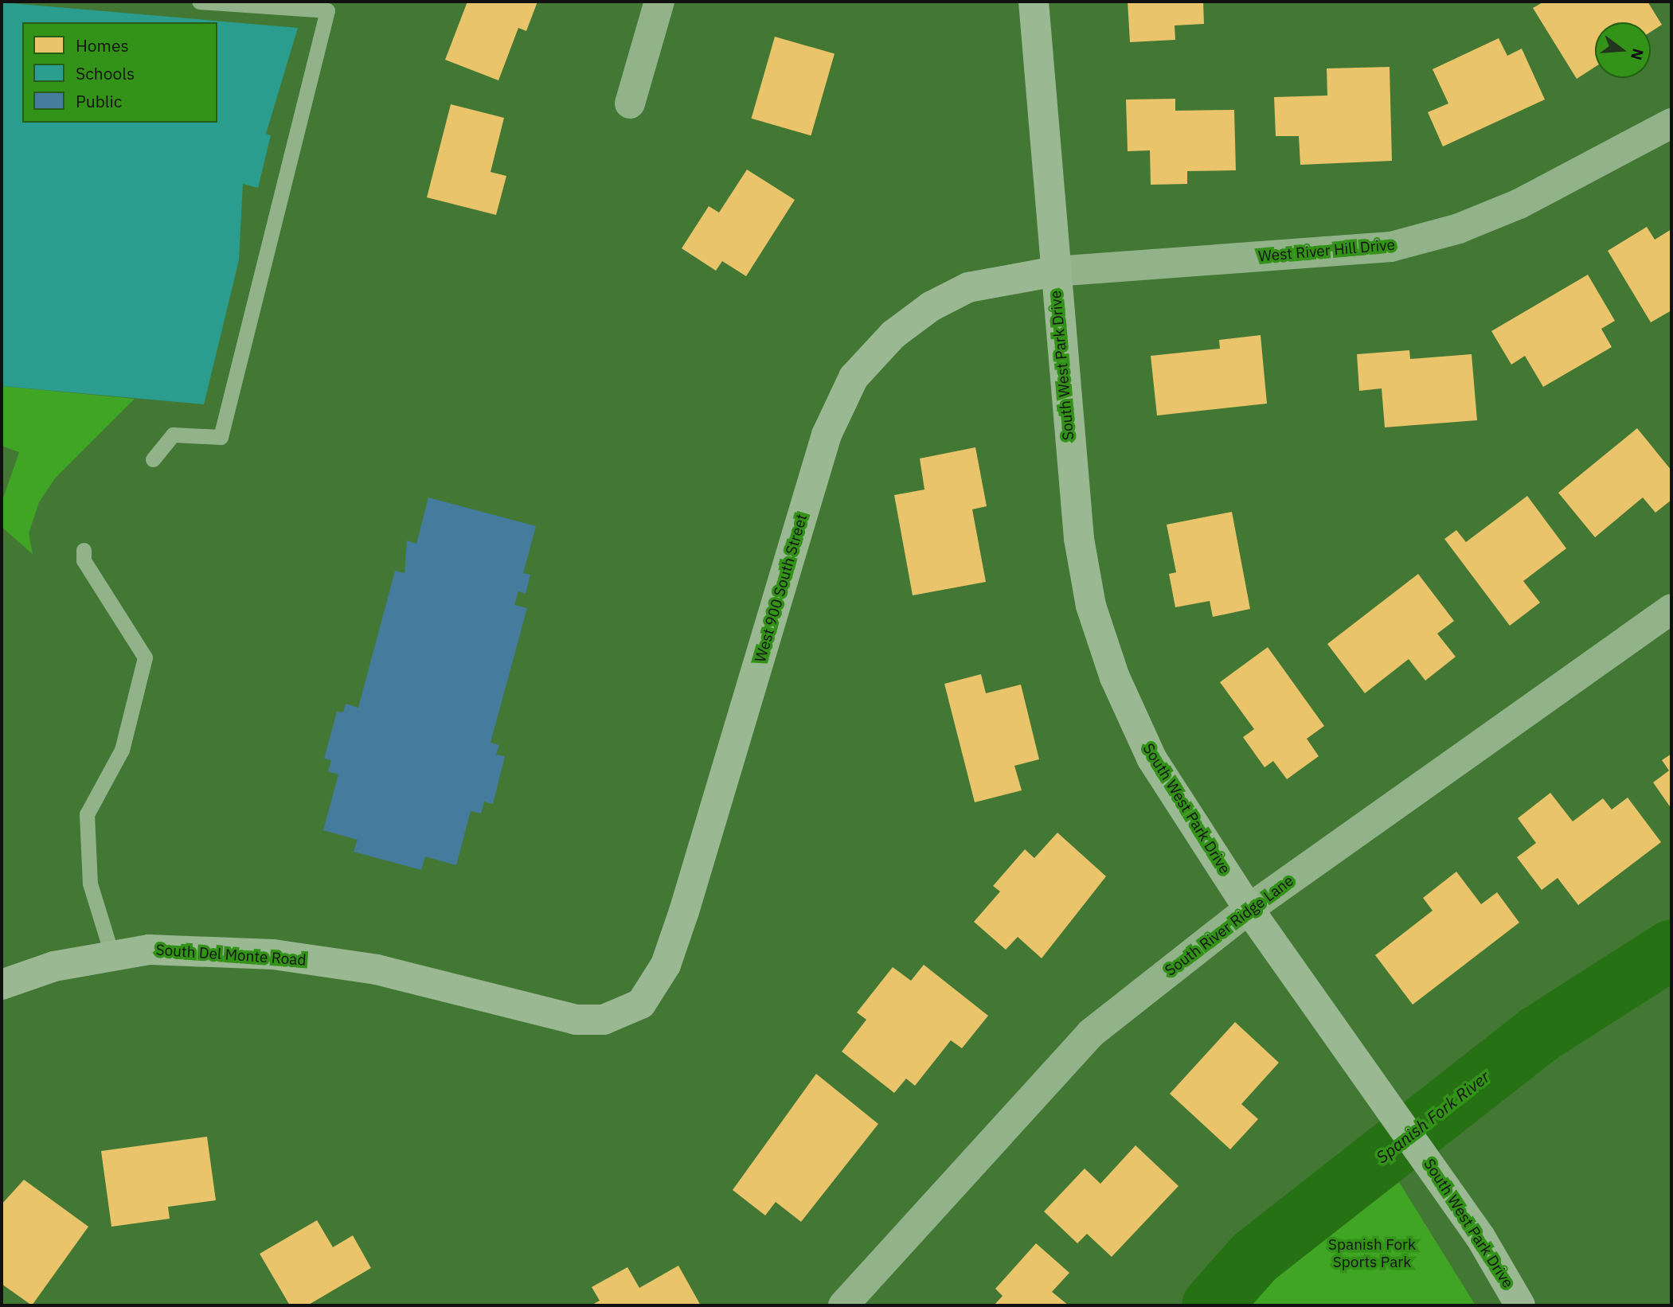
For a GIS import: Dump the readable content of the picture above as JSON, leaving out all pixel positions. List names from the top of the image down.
{
  "streets": {
    "street": [
      "West River Hill Drive",
      "South West Park Drive",
      "West 900 South Street",
      "South River Ridge Lane",
      "South Del Monte Road"
    ]
  },
  "crossings": [
    ["West River Hill Drive", "South West Park Drive"],
    ["West River Hill Drive", "West 900 South Street"],
    ["South West Park Drive", "West 900 South Street"],
    ["South West Park Drive", "South River Ridge Lane"],
    ["West 900 South Street", "South Del Monte Road"]
  ],
  "water": ["Spanish Fork River"],
  "parks": ["Spanish Fork Sports Park"],
  "legend": ["Homes", "Schools", "Public"],
  "north": "right"
}
